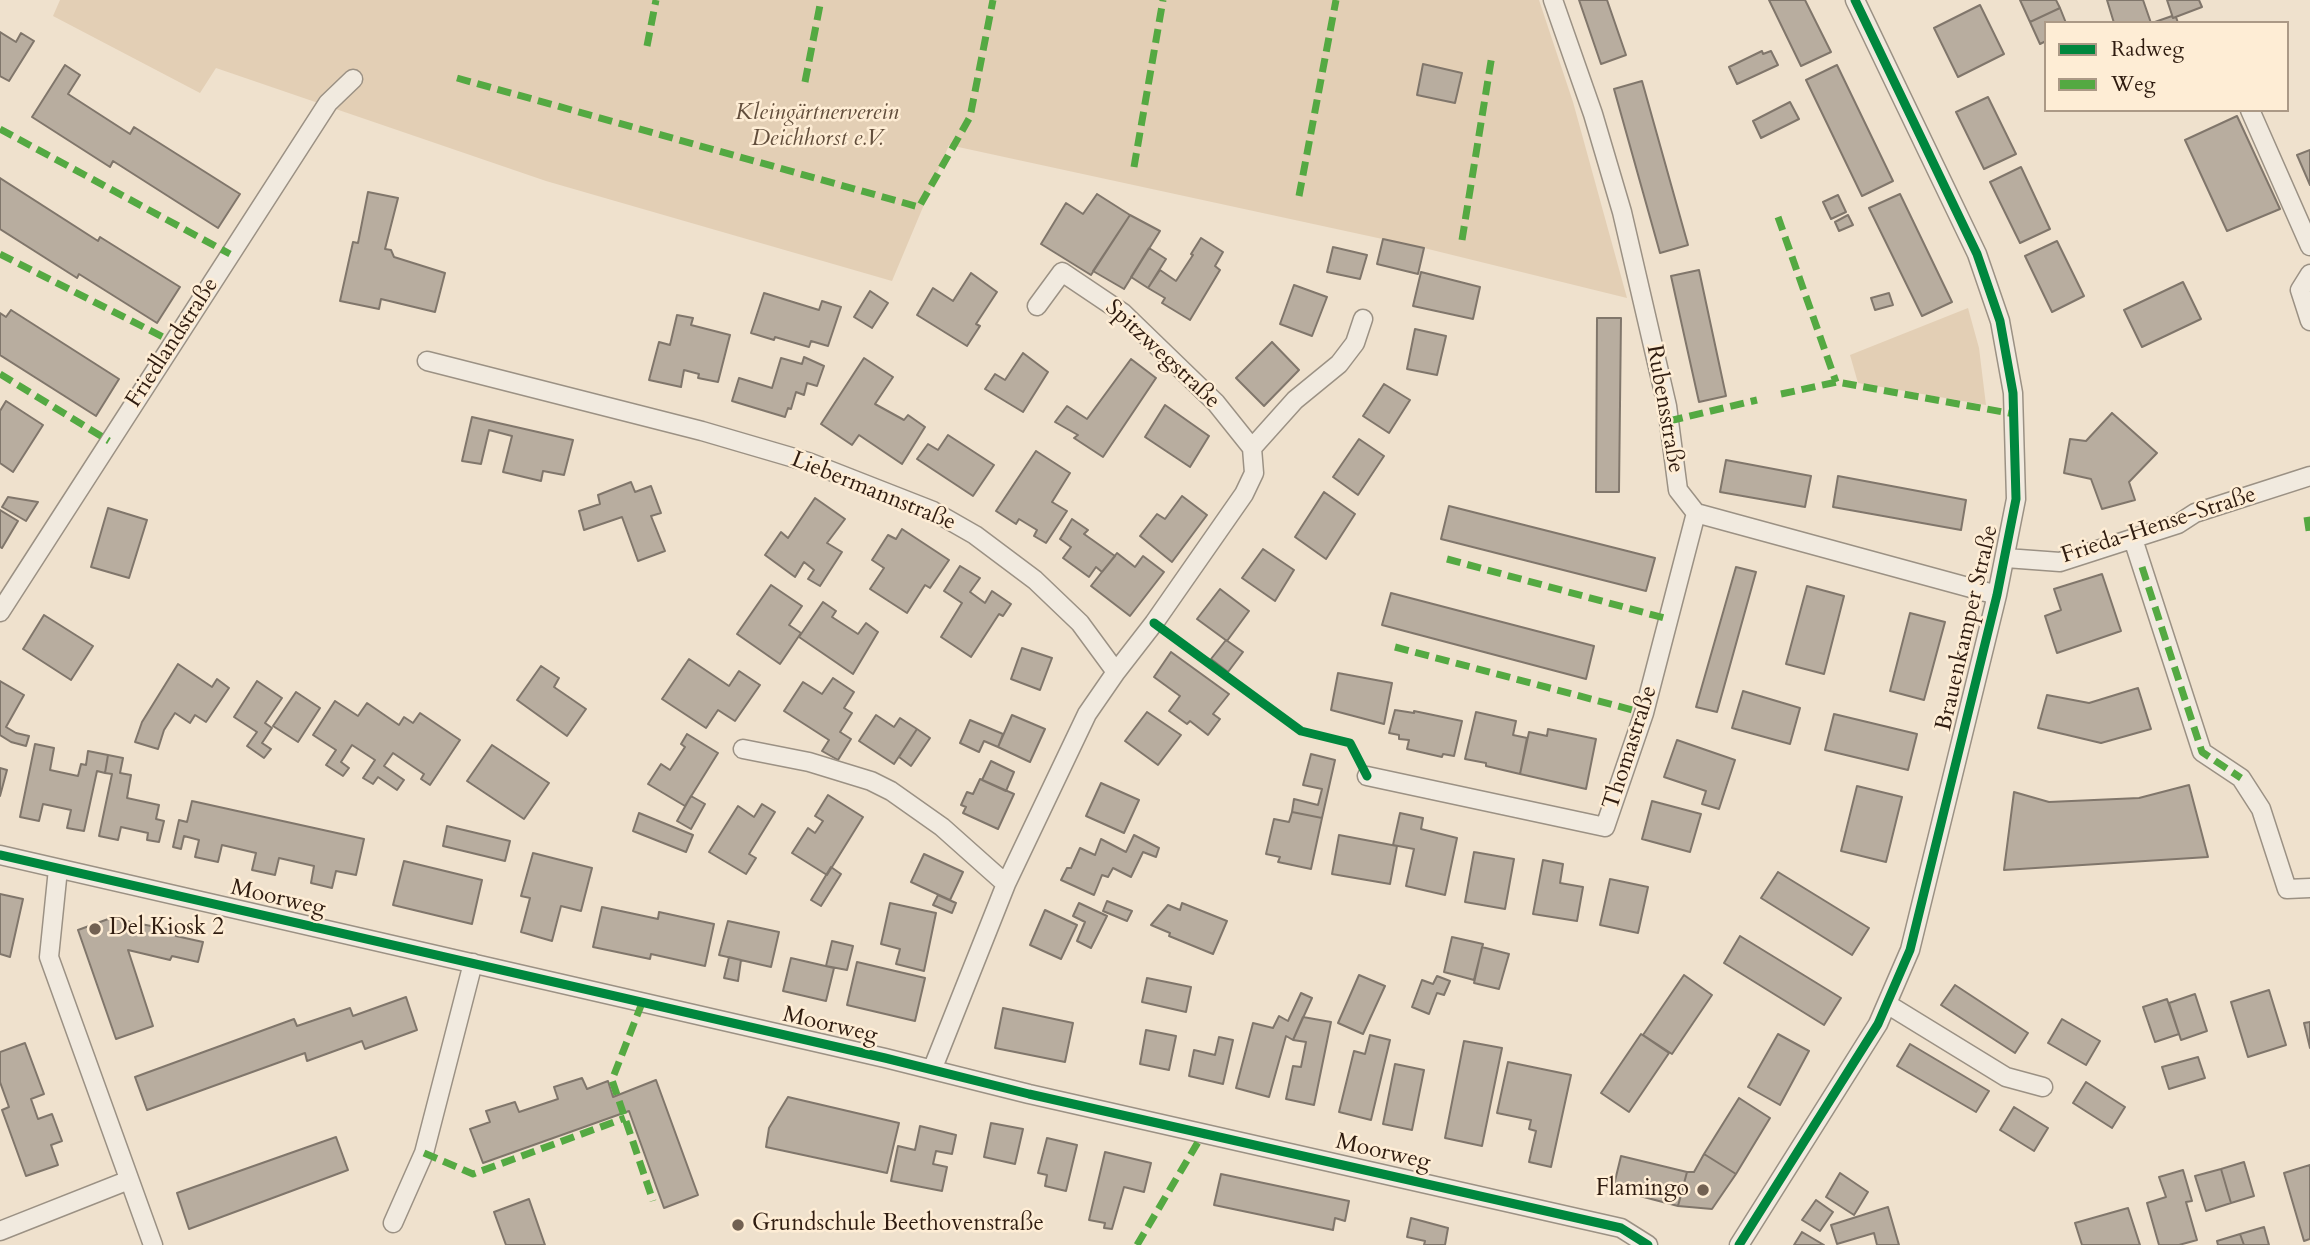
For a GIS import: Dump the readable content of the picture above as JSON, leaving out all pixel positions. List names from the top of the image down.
{
  "streets": {
    "street": [
      "Friedlandstraße",
      "Spitzwegstraße",
      "Rubensstraße",
      "Liebermannstraße",
      "Frieda-Hense-Straße",
      "Brauenkamper Straße",
      "Thomastraße",
      "Moorweg"
    ]
  },
  "crossings": [
    ["Rubensstraße", "Thomastraße"],
    ["Frieda-Hense-Straße", "Brauenkamper Straße"]
  ],
  "parks": ["Kleingärtnerverein Deichhorst e.V."],
  "places": ["Del Kiosk 2", "Flamingo", "Grundschule Beethovenstraße"],
  "legend": ["Radweg", "Weg"]
}
